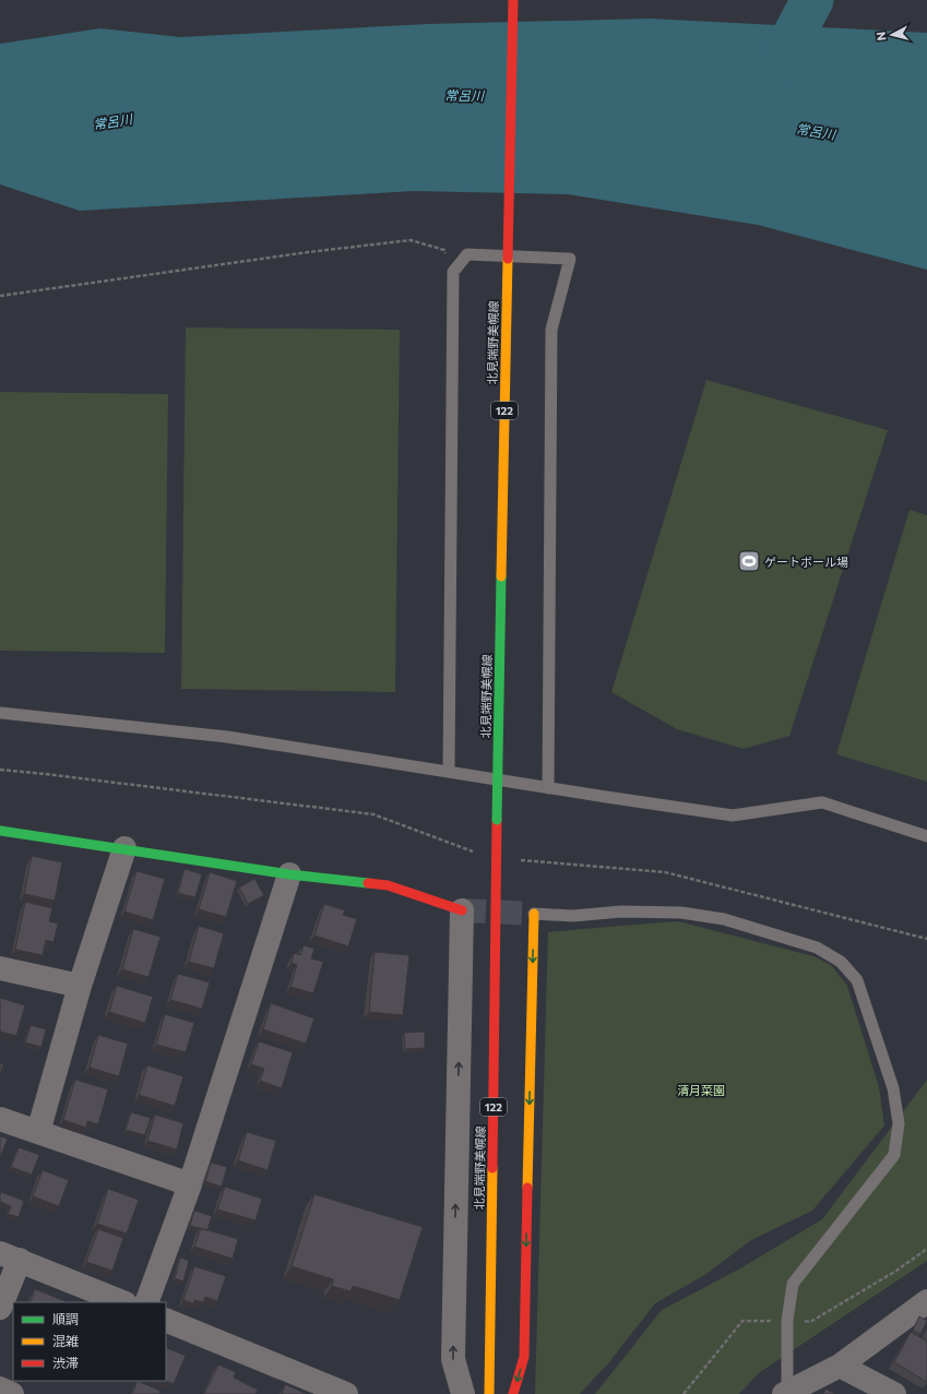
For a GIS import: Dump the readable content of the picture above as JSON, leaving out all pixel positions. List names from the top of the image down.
{
  "streets": {
    "main road": ["北見端野美幌線", "122"]
  },
  "water": ["常呂川"],
  "parks": ["清月菜園"],
  "places": {
    "sports": ["ゲートボール場"]
  },
  "legend": ["順調", "混雑", "渋滞"],
  "north": "left"
}
